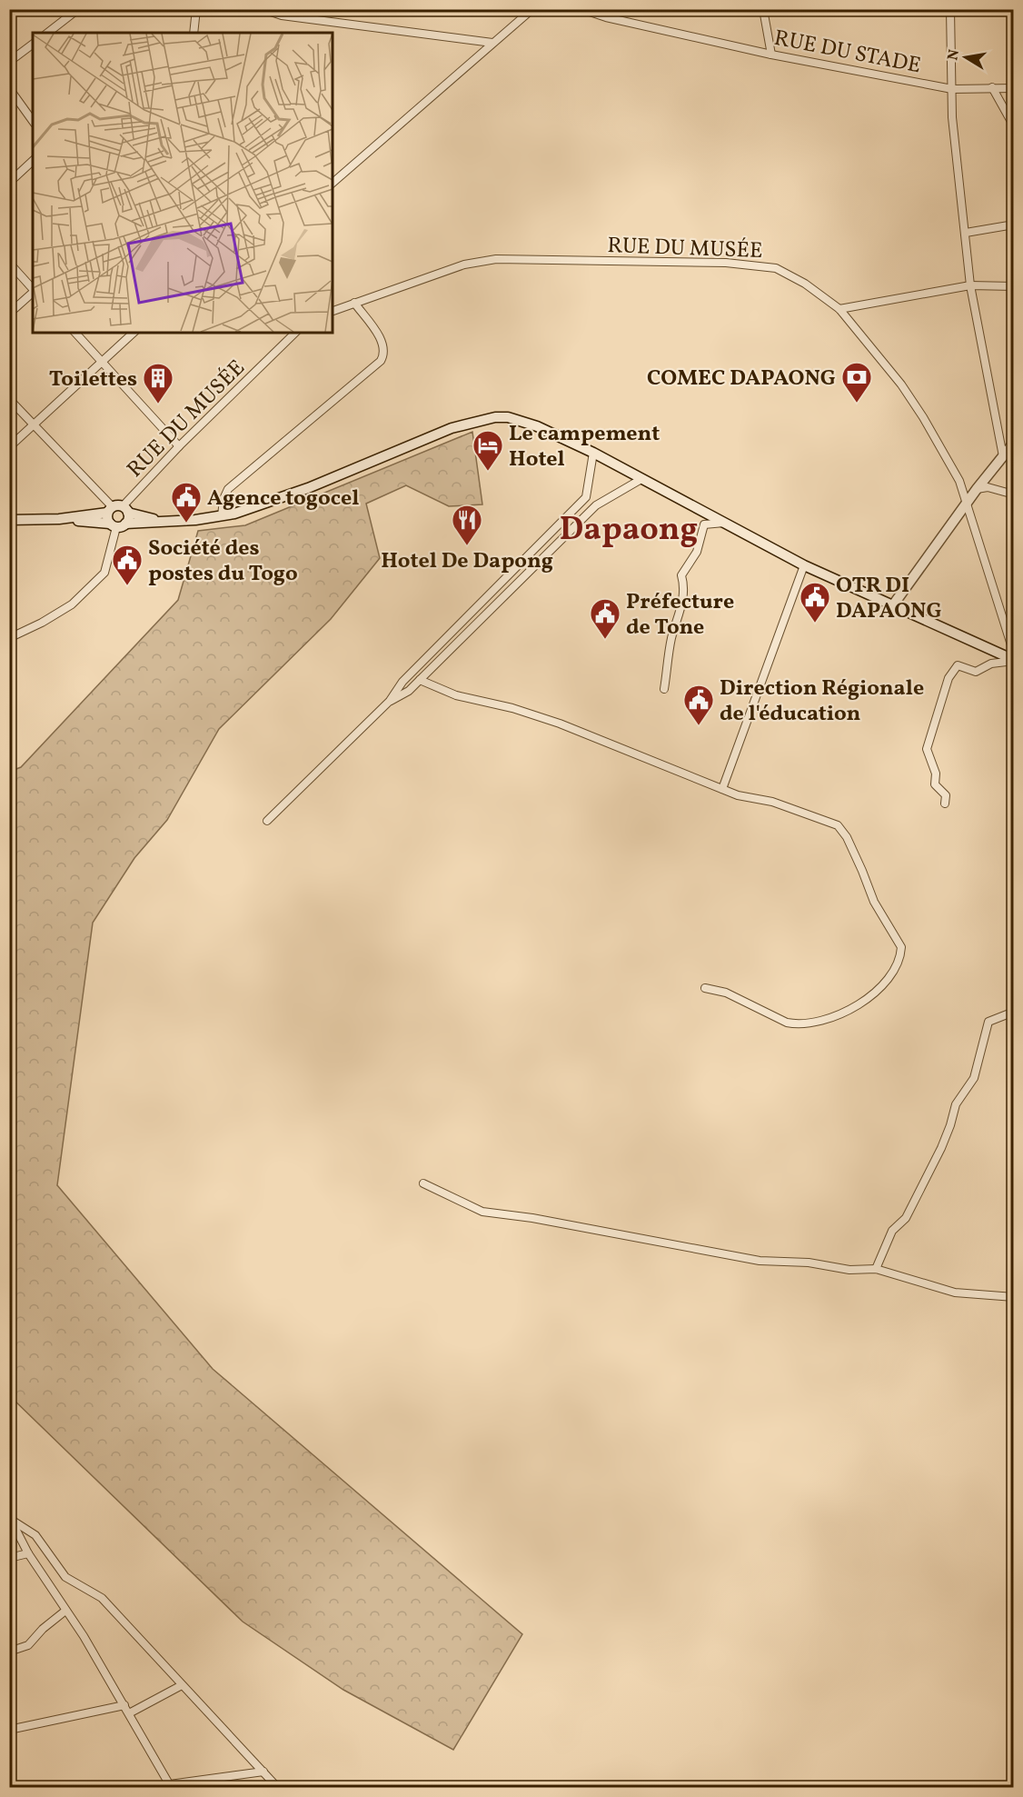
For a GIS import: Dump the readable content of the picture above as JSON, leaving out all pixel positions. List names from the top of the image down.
{
  "streets": {
    "street": ["RUE DU STADE", "RUE DU MUSÉE"]
  },
  "districts": ["Dapaong"],
  "places": {
    "bank": ["COMEC DAPAONG"],
    "building": ["Toilettes"],
    "hotel": ["Le campement Hotel"],
    "public building": [
      "Agence togocel",
      "Société des postes du Togo",
      "OTR DI DAPAONG",
      "Préfecture de Tone",
      "Direction Régionale de l'éducation"
    ],
    "restaurant": ["Hotel De Dapong"]
  },
  "north": "left"
}
